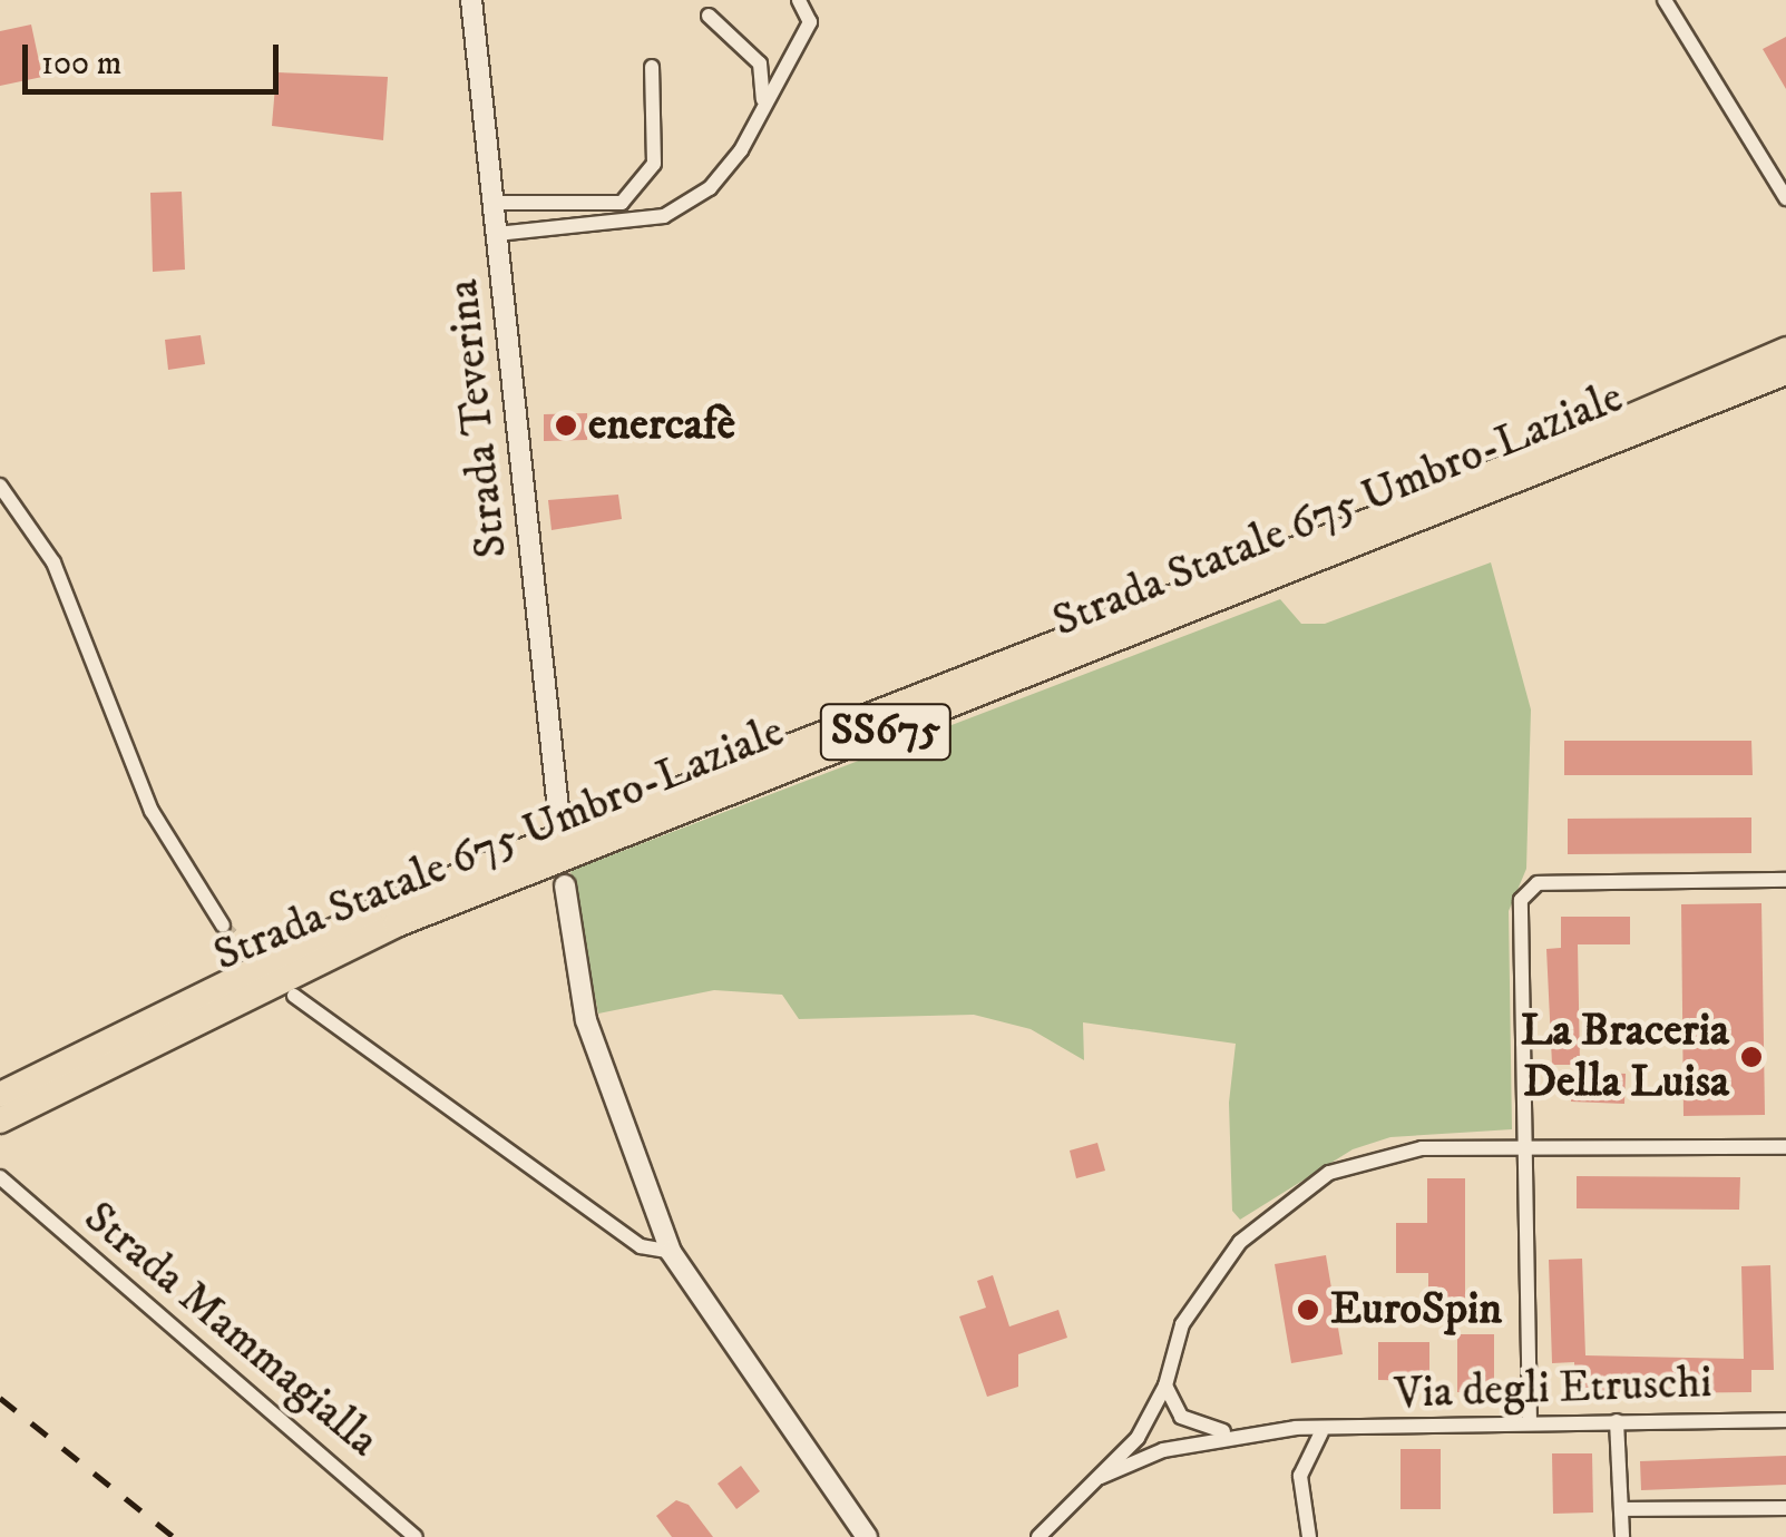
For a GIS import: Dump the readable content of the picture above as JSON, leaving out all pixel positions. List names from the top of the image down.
{
  "streets": {
    "highway": ["Strada Statale 675 Umbro-Laziale", "SS675"],
    "main road": ["Strada Teverina"],
    "street": ["Strada Mammagialla", "Via degli Etruschi"]
  },
  "places": ["enercafè", "La Braceria Della Luisa", "EuroSpin"],
  "scale_bar": "100 m"
}
